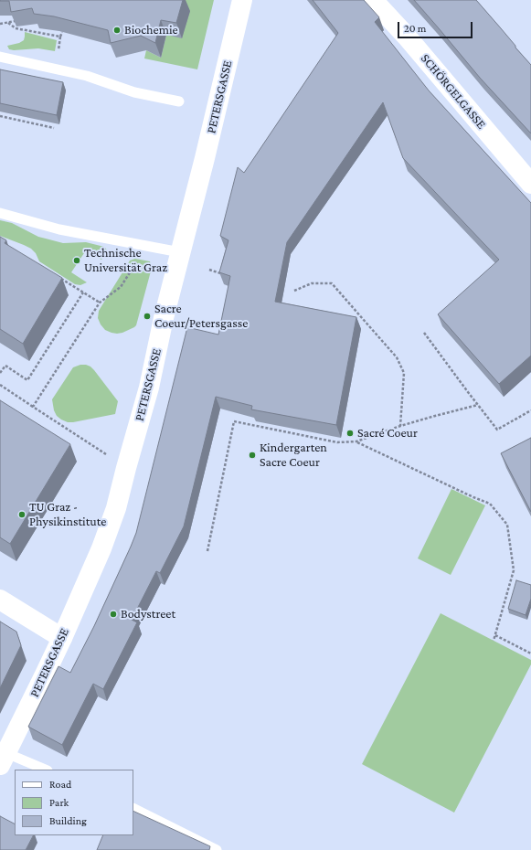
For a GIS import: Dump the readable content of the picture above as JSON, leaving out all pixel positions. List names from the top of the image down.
{
  "streets": {
    "main road": ["SCHÖRGELGASSE", "PETERSGASSE"]
  },
  "places": [
    "Biochemie",
    "Technische Universität Graz",
    "Sacre Coeur/Petersgasse",
    "Sacré Coeur",
    "Kindergarten Sacre Coeur",
    "TU Graz - Physikinstitute",
    "Bodystreet"
  ],
  "legend": ["Road", "Park", "Building"],
  "scale_bar": "20 m"
}
